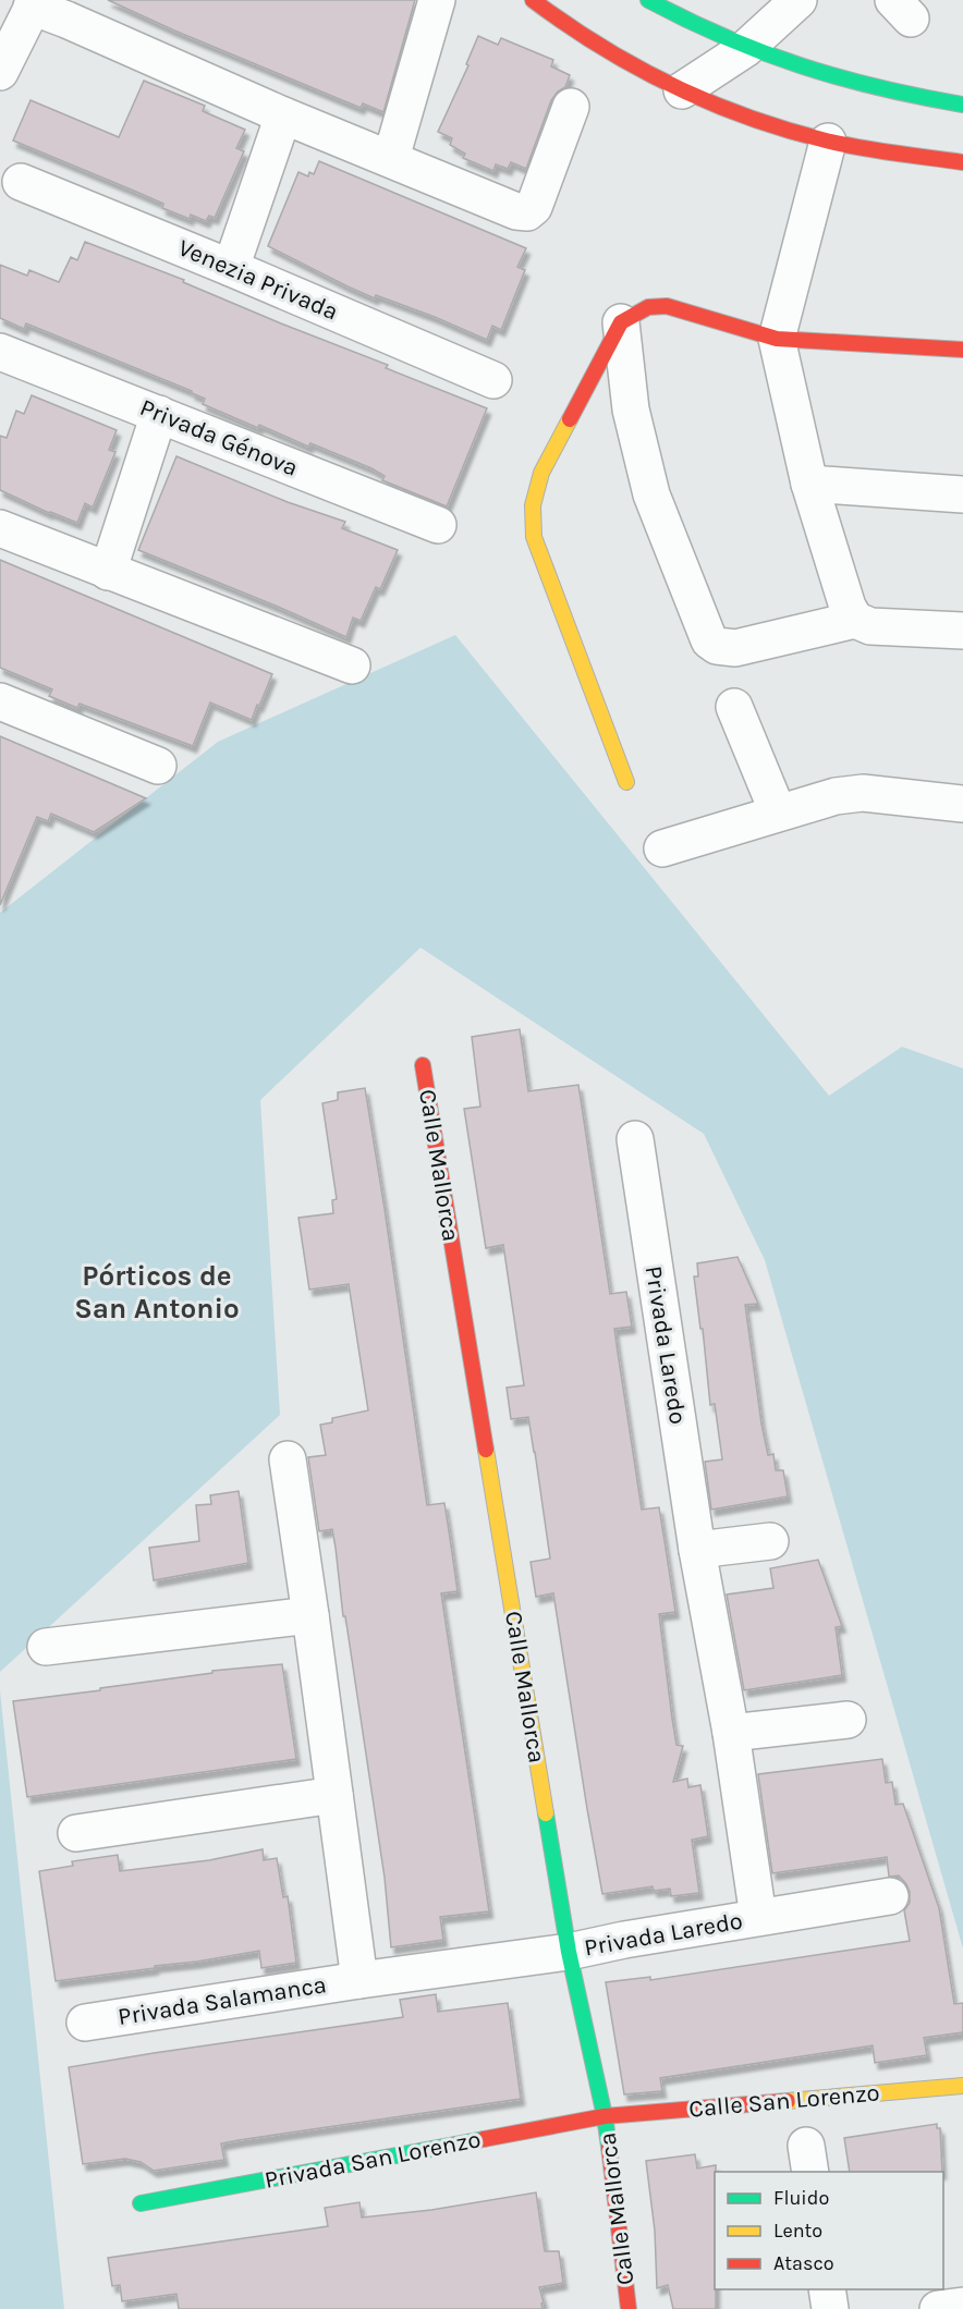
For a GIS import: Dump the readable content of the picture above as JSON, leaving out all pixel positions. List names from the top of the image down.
{
  "streets": {
    "street": [
      "Venezia Privada",
      "Privada Génova",
      "Calle Mallorca",
      "Privada Laredo",
      "Privada Salamanca",
      "Calle San Lorenzo",
      "Privada San Lorenzo"
    ]
  },
  "crossings": [
    ["Calle Mallorca", "Privada Laredo"],
    ["Calle Mallorca", "Privada Salamanca"],
    ["Calle Mallorca", "Calle San Lorenzo"],
    ["Calle Mallorca", "Privada San Lorenzo"],
    ["Privada Laredo", "Privada Salamanca"],
    ["Calle San Lorenzo", "Privada San Lorenzo"]
  ],
  "districts": ["Pórticos de San Antonio"],
  "legend": ["Fluido", "Lento", "Atasco"]
}
